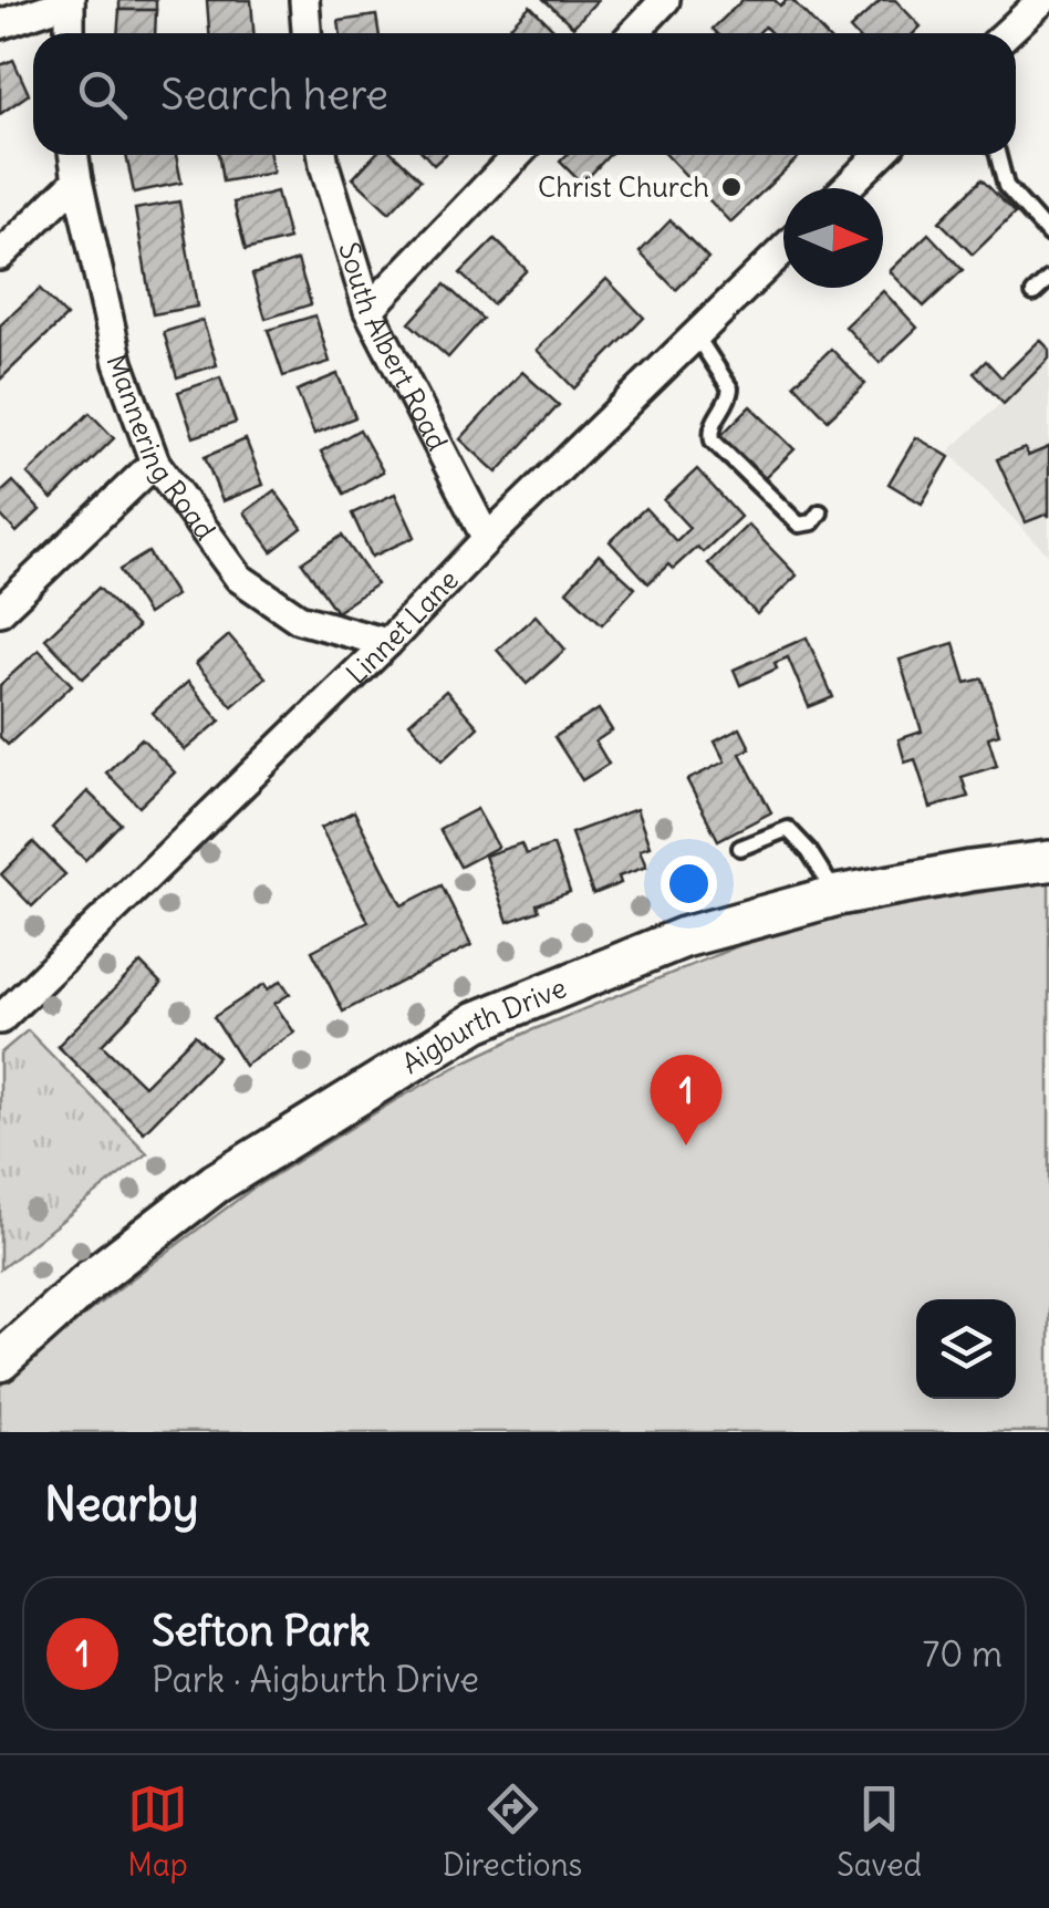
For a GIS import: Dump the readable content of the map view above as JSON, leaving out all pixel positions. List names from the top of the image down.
{
  "streets": {
    "street": [
      "South Albert Road",
      "Mannering Road",
      "Linnet Lane",
      "Aigburth Drive"
    ]
  },
  "crossings": [
    ["South Albert Road", "Linnet Lane"],
    ["Mannering Road", "Linnet Lane"]
  ],
  "places": ["Christ Church"],
  "north": "right",
  "page": {
    "search": "Search here",
    "pins": "1",
    "heading": "Nearby",
    "list": [
      {
        "mark": "1",
        "name": "Sefton Park",
        "note": "Park · Aigburth Drive",
        "value": "70 m"
      }
    ],
    "nav": ["Map", "Directions", "Saved"]
  }
}
